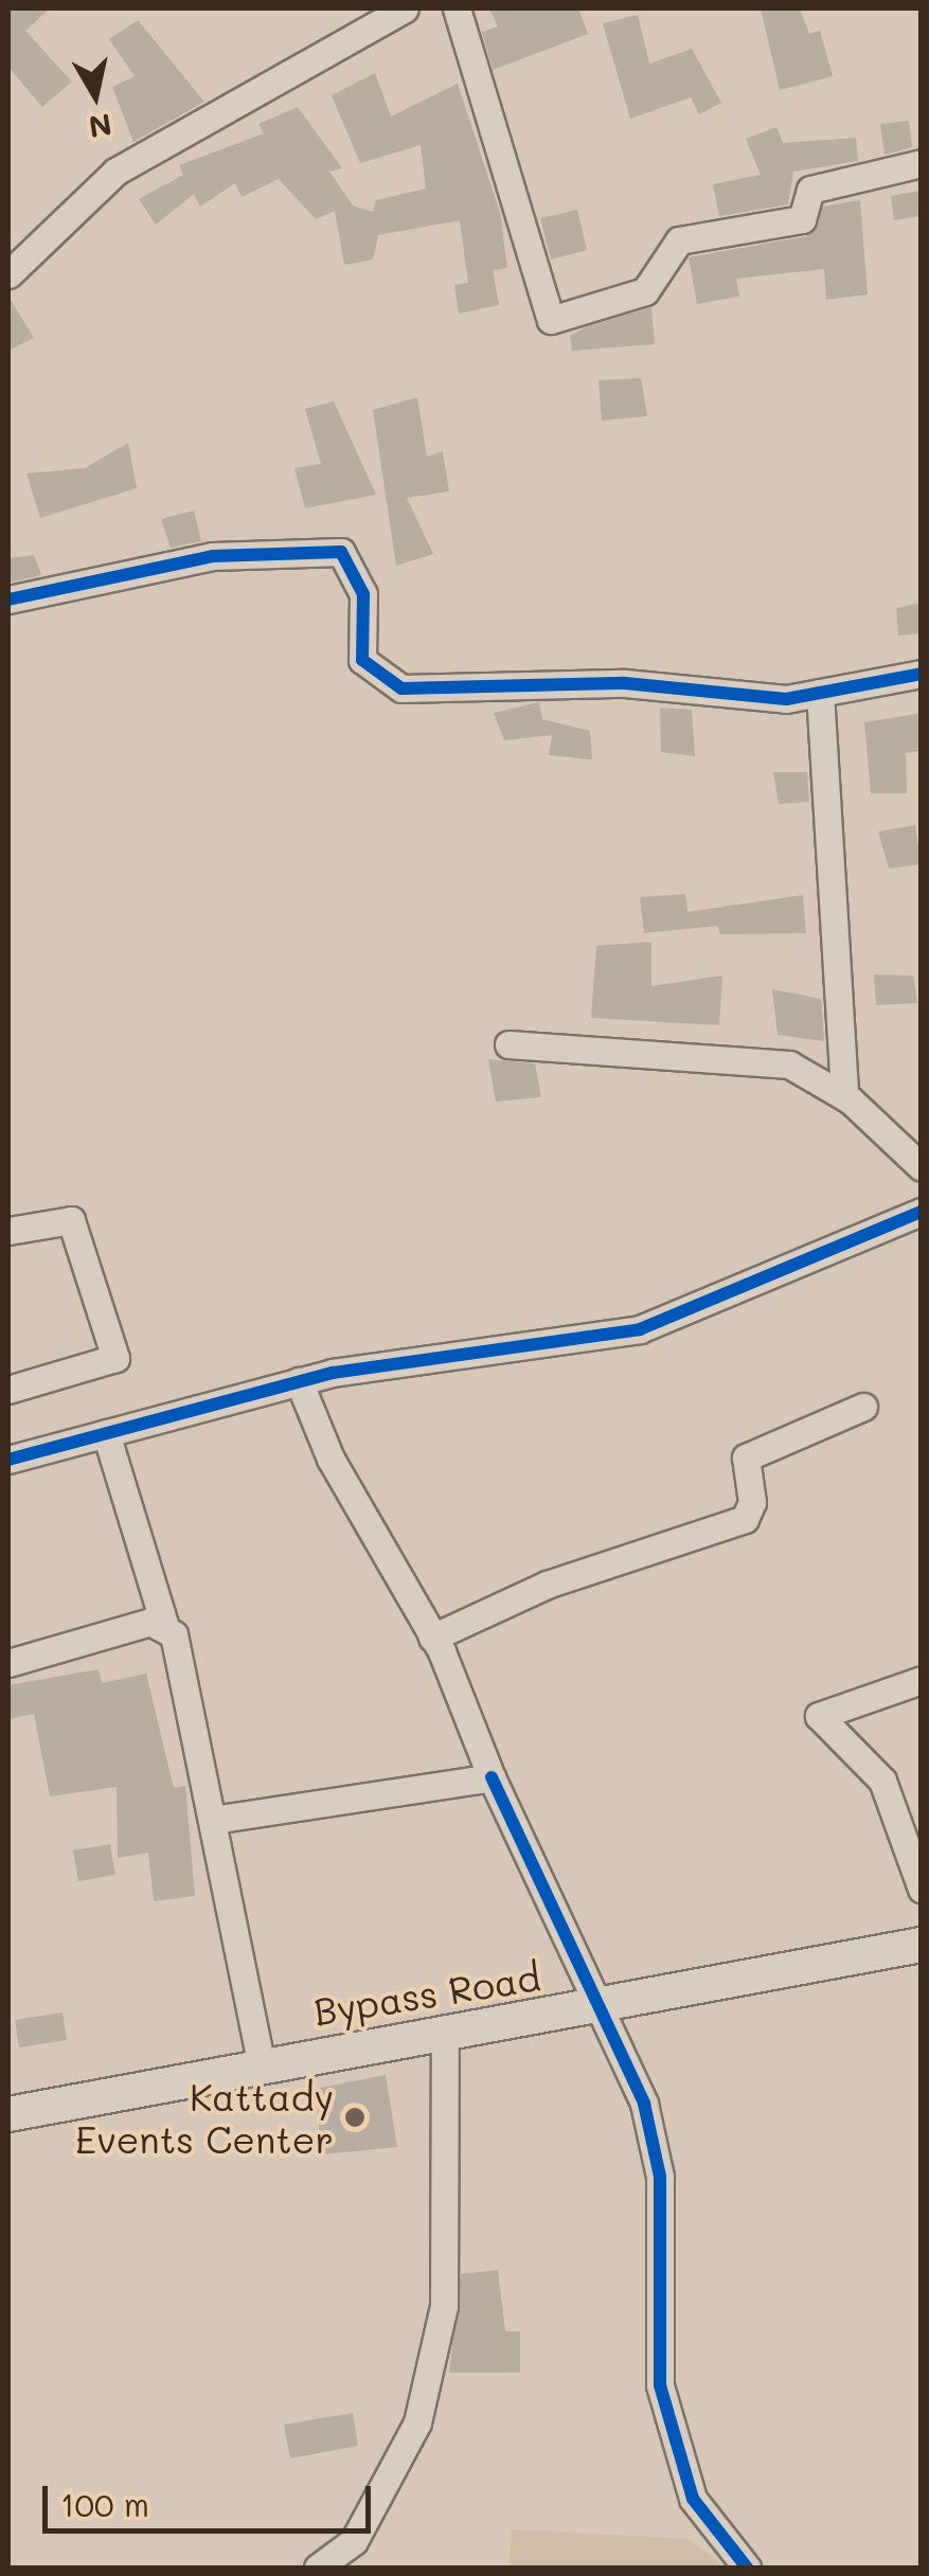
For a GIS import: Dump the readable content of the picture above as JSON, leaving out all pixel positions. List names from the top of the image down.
{
  "streets": {
    "main road": ["Bypass Road"]
  },
  "places": ["Kattady Events Center"],
  "scale_bar": "100 m",
  "north": "bottom"
}
